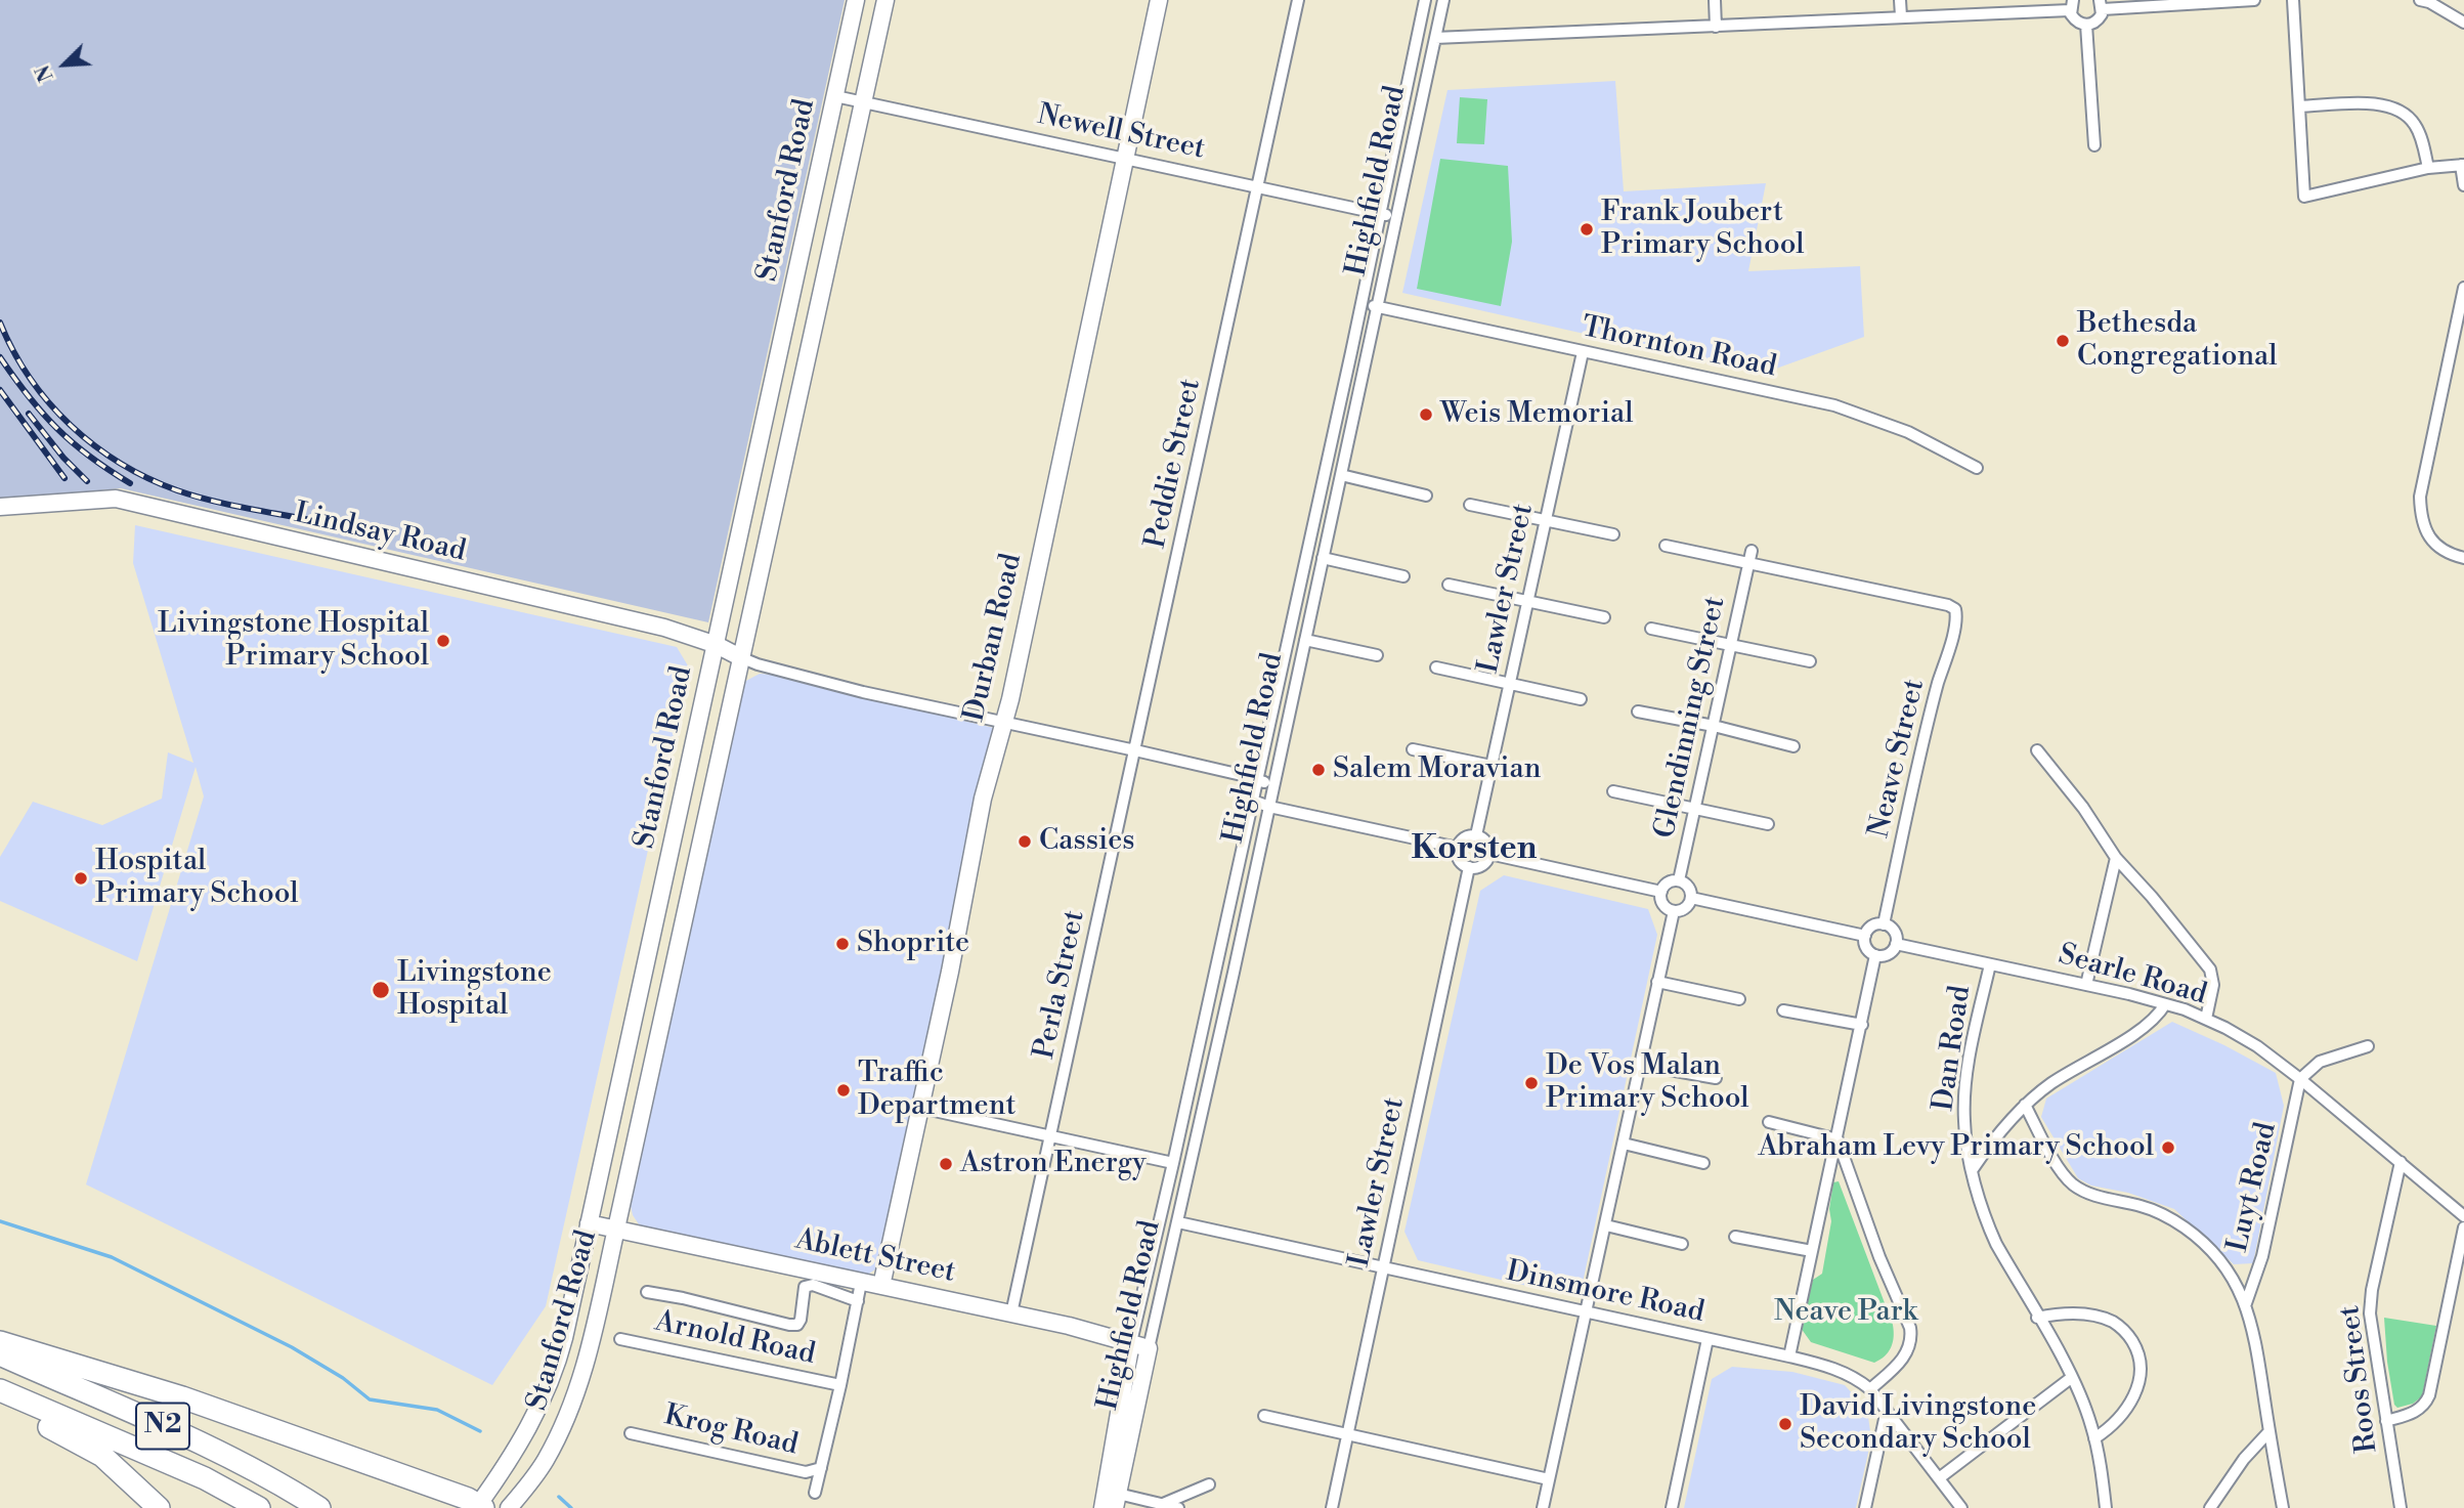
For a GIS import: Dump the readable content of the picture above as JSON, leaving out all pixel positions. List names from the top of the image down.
{
  "streets": {
    "highway": ["N2"],
    "main road": [
      "Highfield Road",
      "Stanford Road",
      "Lindsay Road",
      "Durban Road",
      "Ablett Street"
    ],
    "street": [
      "Newell Street",
      "Thornton Road",
      "Peddie Street",
      "Lawler Street",
      "Glendinning Street",
      "Neave Street",
      "Searle Road",
      "Perla Street",
      "Dan Road",
      "Luyt Road",
      "Dinsmore Road",
      "Arnold Road",
      "Roos Street",
      "Krog Road"
    ]
  },
  "crossings": [
    ["Newell Street", "Highfield Road"],
    ["Newell Street", "Stanford Road"],
    ["Newell Street", "Peddie Street"],
    ["Newell Street", "Durban Road"],
    ["Highfield Road", "Thornton Road"],
    ["Highfield Road", "Ablett Street"],
    ["Highfield Road", "Dinsmore Road"],
    ["Stanford Road", "Lindsay Road"],
    ["Stanford Road", "Ablett Street"],
    ["Thornton Road", "Lawler Street"],
    ["Peddie Street", "Perla Street"],
    ["Lawler Street", "Dinsmore Road"],
    ["Durban Road", "Ablett Street"],
    ["Glendinning Street", "Neave Street"],
    ["Neave Street", "Searle Road"],
    ["Searle Road", "Dan Road"],
    ["Searle Road", "Luyt Road"],
    ["Searle Road", "Roos Street"],
    ["Perla Street", "Ablett Street"]
  ],
  "districts": ["Korsten"],
  "parks": ["Neave Park"],
  "places": [
    "Frank Joubert Primary School",
    "Bethesda Congregational",
    "Weis Memorial",
    "Livingstone Hospital Primary School",
    "Salem Moravian",
    "Cassies",
    "Hospital Primary School",
    "Shoprite",
    "Livingstone Hospital",
    "De Vos Malan Primary School",
    "Traffic Department",
    "Abraham Levy Primary School",
    "Astron Energy",
    "David Livingstone Secondary School"
  ],
  "north": "bottom left"
}
